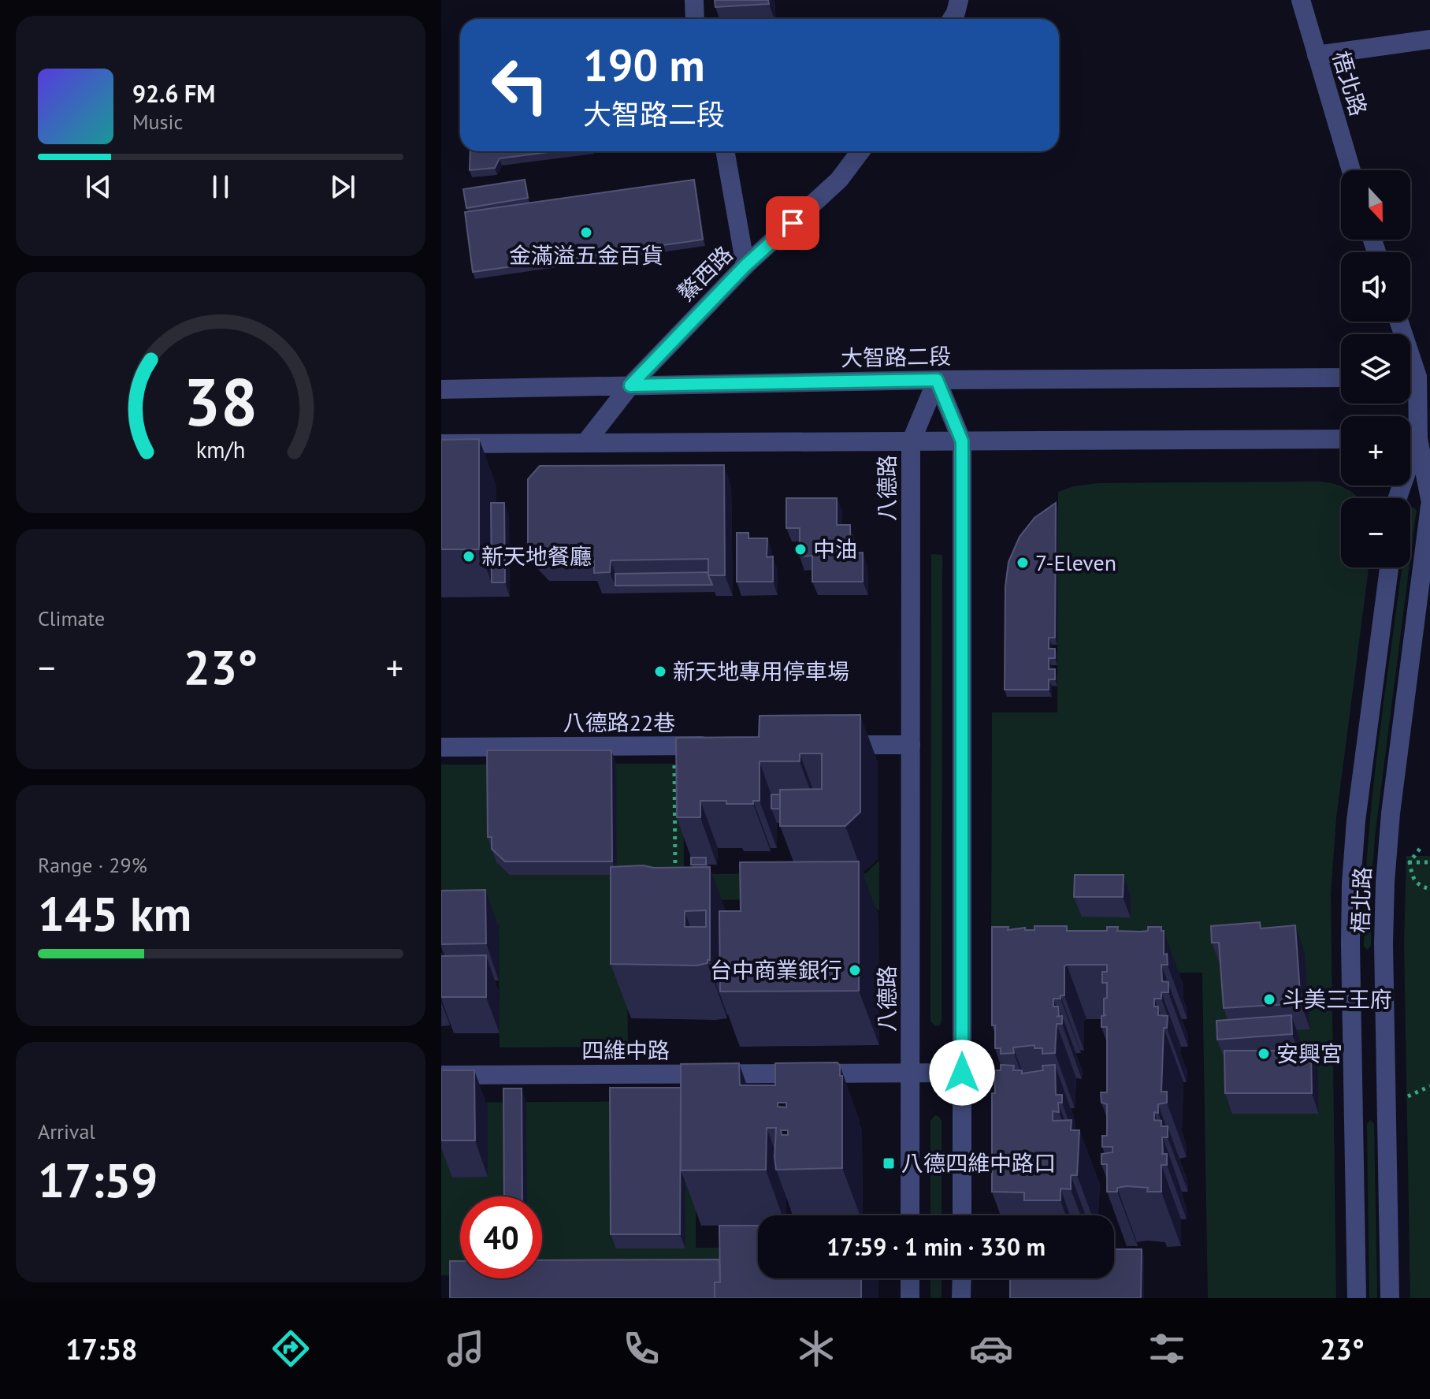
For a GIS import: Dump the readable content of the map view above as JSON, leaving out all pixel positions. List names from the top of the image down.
{
  "streets": {
    "street": [
      "梧北路",
      "鰲西路",
      "大智路二段",
      "八德路",
      "八德路22巷",
      "四維中路"
    ]
  },
  "crossings": [
    ["鰲西路", "大智路二段"],
    ["大智路二段", "八德路"],
    ["八德路", "四維中路"]
  ],
  "places": {
    "other": [
      "金滿溢五金百貨",
      "中油",
      "新天地餐廳",
      "7-Eleven",
      "新天地專用停車場",
      "台中商業銀行",
      "斗美三王府",
      "安興宮"
    ],
    "transit": ["八德四維中路口"]
  },
  "north": "bottom",
  "page": {
    "turn": ["190 m", "大智路二段"],
    "song": ["92.6 FM", "Music"],
    "map_buttons": ["+", "−"],
    "tile": [
      "Climate",
      ["Range · 29%", "145 km"],
      ["Arrival", "17:59"]
    ],
    "heat": ["−", "23°", "+"],
    "limit": "40",
    "trip": "17:59 · 1 min · 330 m",
    "tabs": ["17:58", "23°"],
    "gauge": ["38", "km/h"]
  }
}
